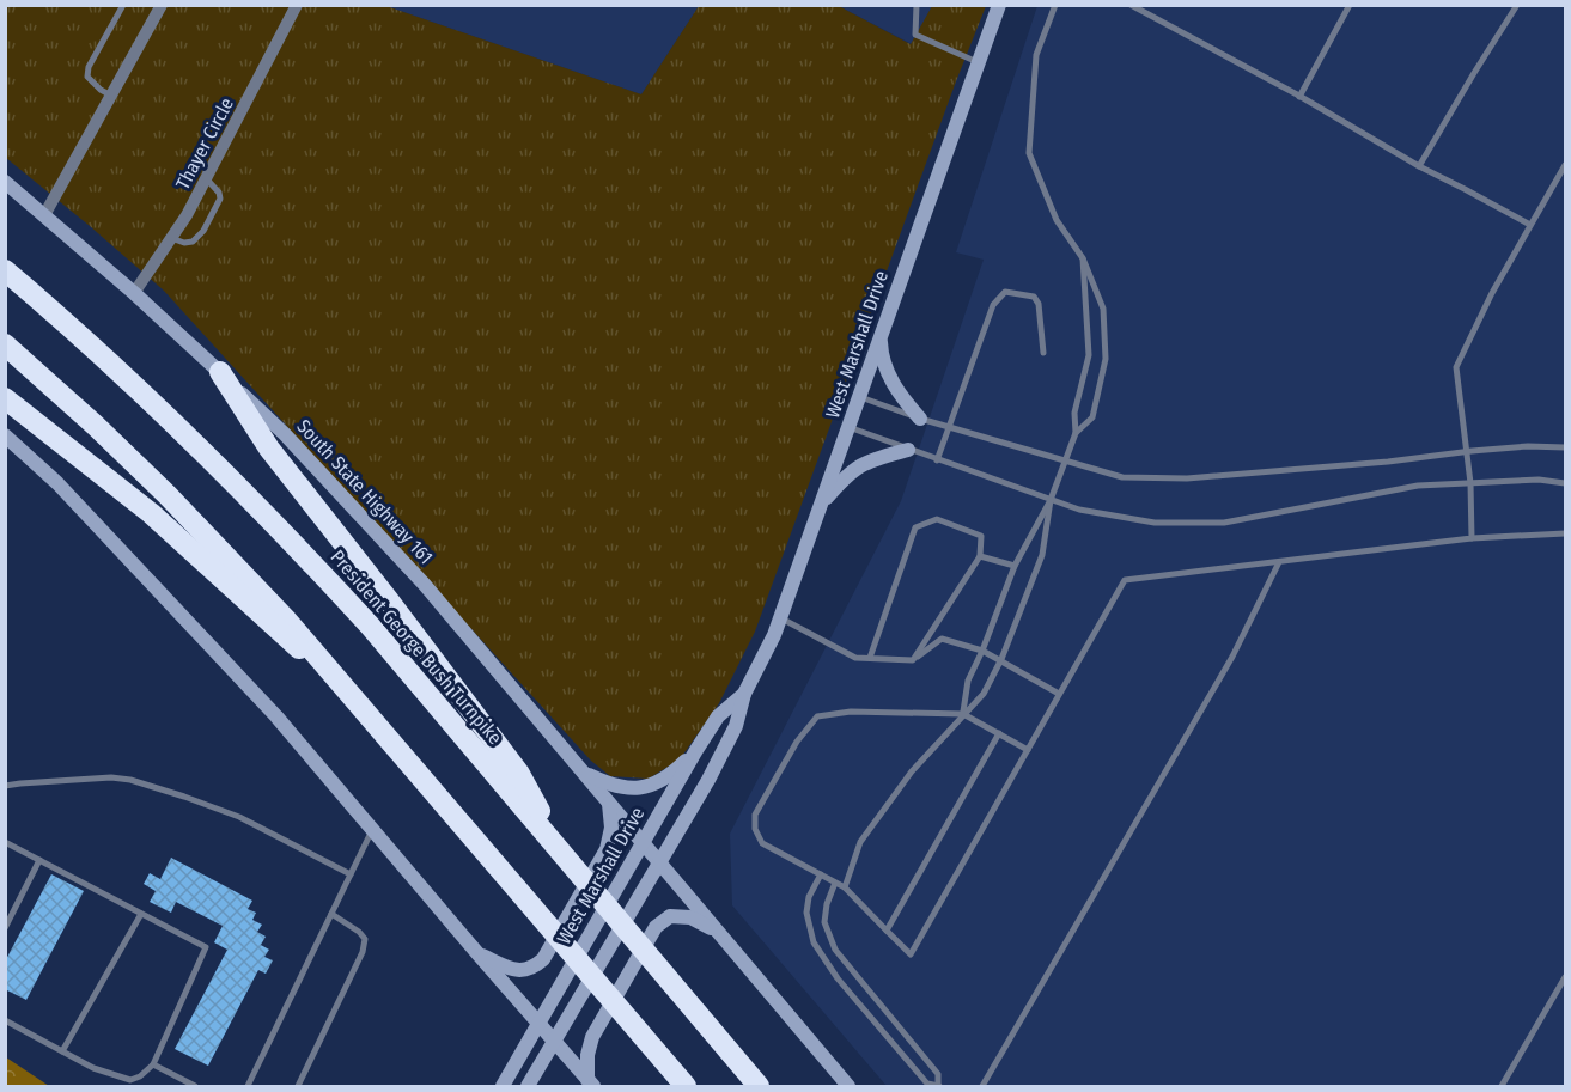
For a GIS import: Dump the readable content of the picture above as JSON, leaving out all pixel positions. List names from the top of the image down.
{
  "streets": {
    "highway": ["President George Bush Turnpike"],
    "main road": ["West Marshall Drive", "South State Highway 161"],
    "street": ["Thayer Circle"]
  },
  "crossings": [
    ["Thayer Circle", "South State Highway 161"],
    ["West Marshall Drive", "South State Highway 161"]
  ]
}
